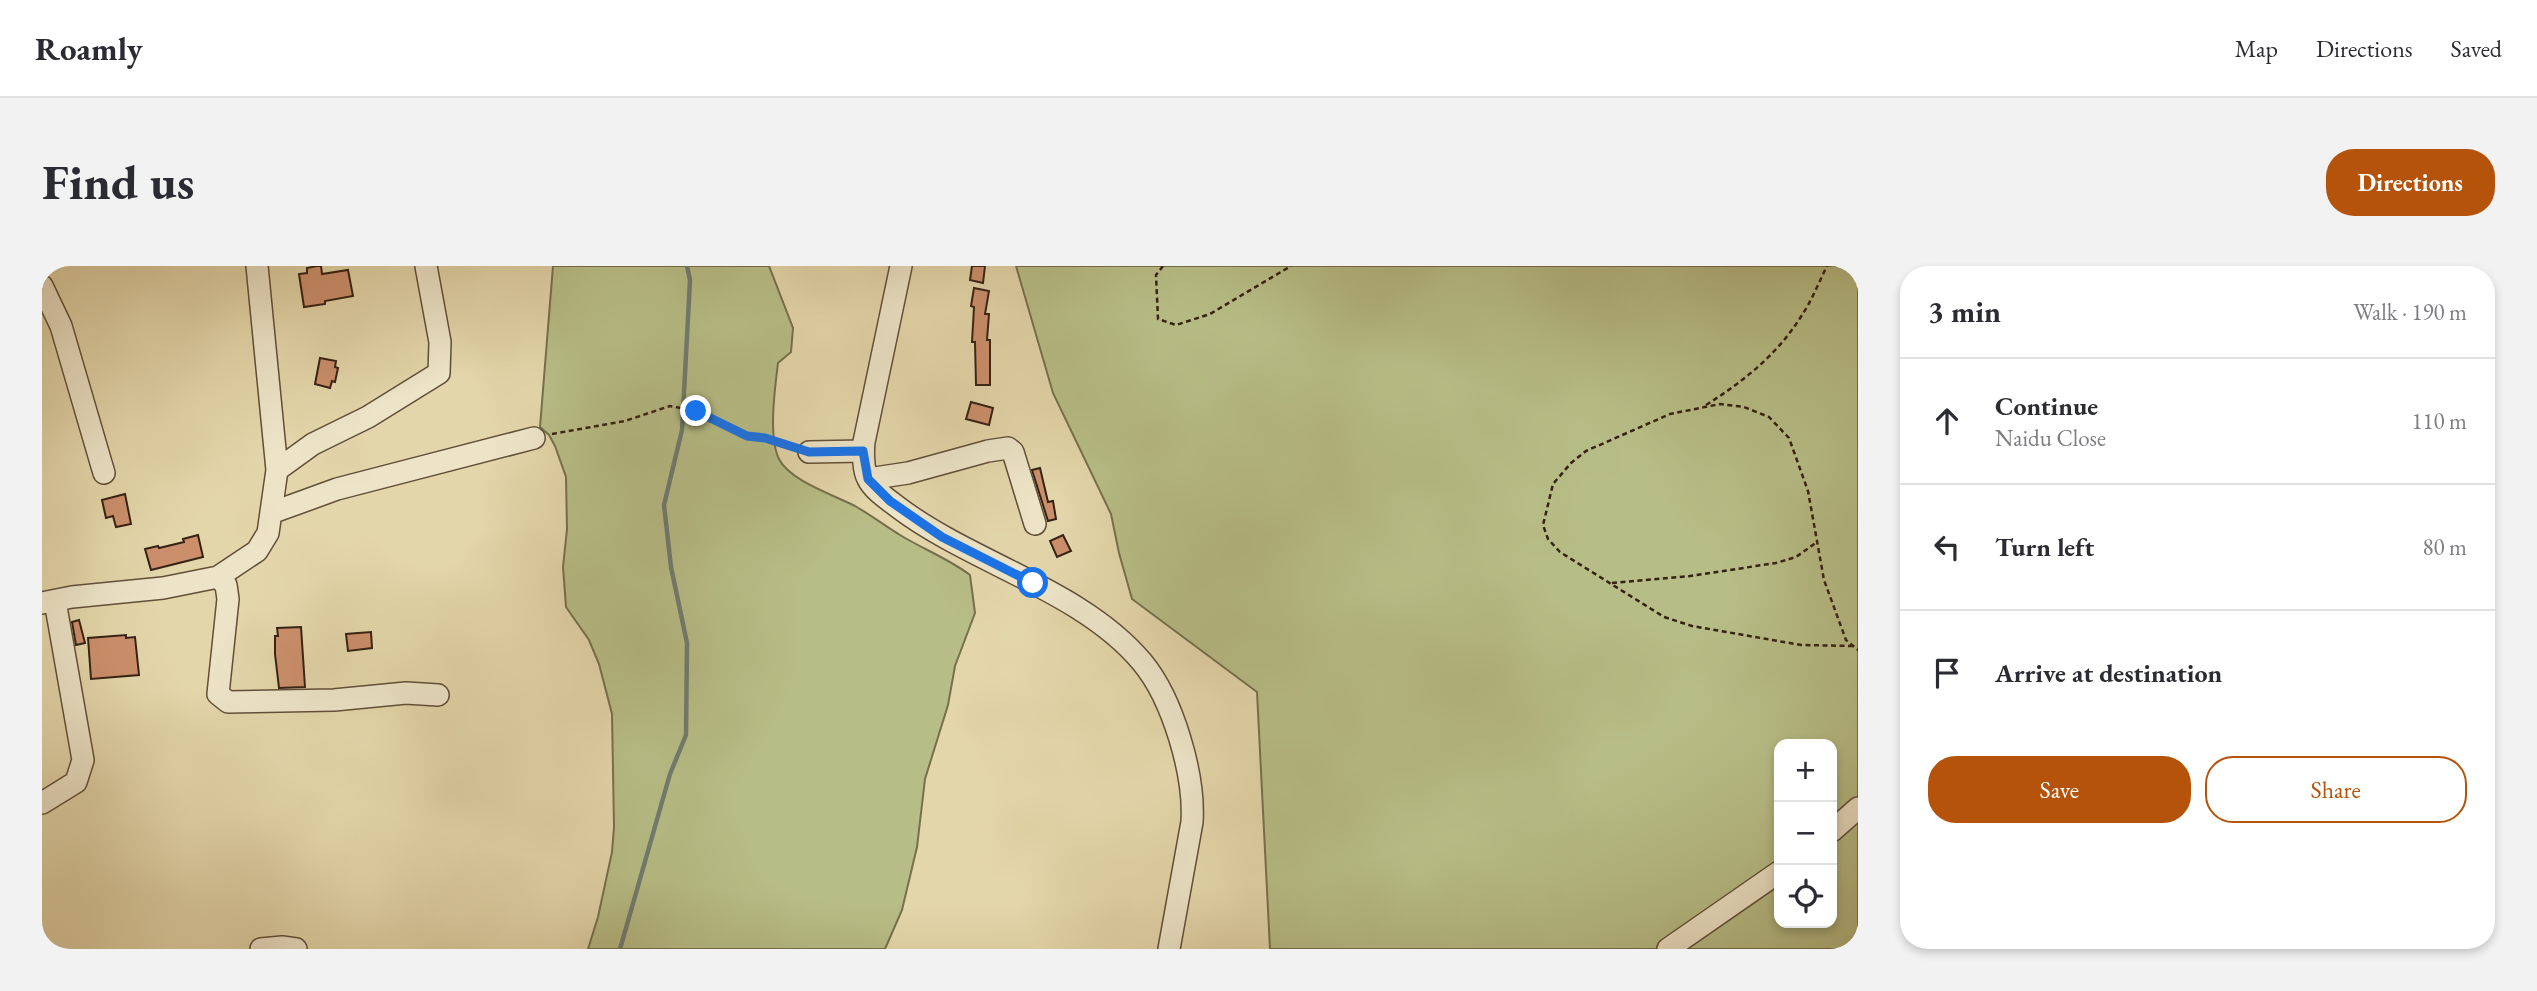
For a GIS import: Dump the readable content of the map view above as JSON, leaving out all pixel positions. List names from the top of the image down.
{
  "page": {
    "header": "Roamly",
    "nav": ["Map", "Directions", "Saved"],
    "buttons": [
      "Directions",
      ["Save", "Share"]
    ],
    "title": "Find us",
    "heading": ["3 min", "Walk · 190 m"],
    "list": [
      ["Continue", "Naidu Close", "110 m"],
      ["Turn left", "80 m"],
      "Arrive at destination"
    ],
    "map_buttons": ["+", "−"]
  }
}
